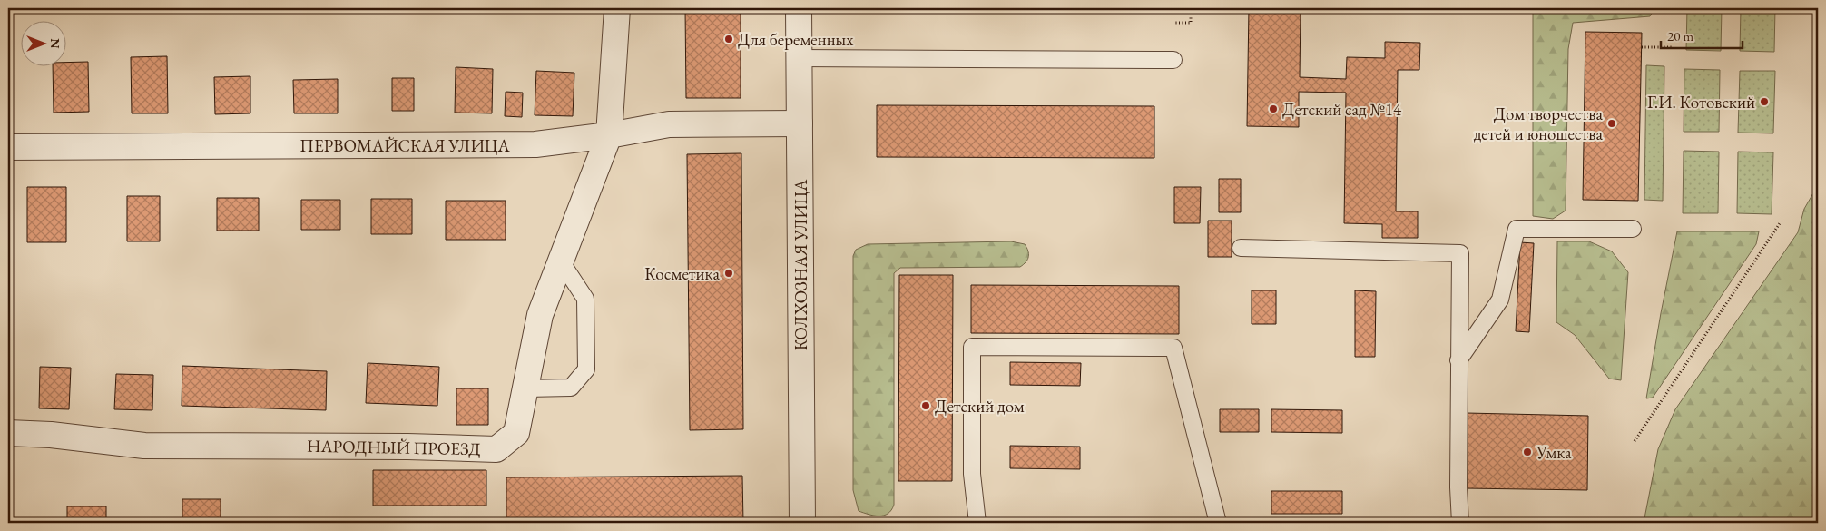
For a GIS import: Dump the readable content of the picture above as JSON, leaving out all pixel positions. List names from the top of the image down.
{
  "streets": {
    "street": ["ПЕРВОМАЙСКАЯ УЛИЦА", "КОЛХОЗНАЯ УЛИЦА", "НАРОДНЫЙ ПРОЕЗД"]
  },
  "crossings": [
    ["ПЕРВОМАЙСКАЯ УЛИЦА", "КОЛХОЗНАЯ УЛИЦА"],
    ["ПЕРВОМАЙСКАЯ УЛИЦА", "НАРОДНЫЙ ПРОЕЗД"]
  ],
  "places": [
    "Для беременных",
    "Г.И. Котовский",
    "Детский сад №14",
    "Дом творчества детей и юношества",
    "Косметика",
    "Детский дом",
    "Умка"
  ],
  "scale_bar": "20 m",
  "north": "right"
}
